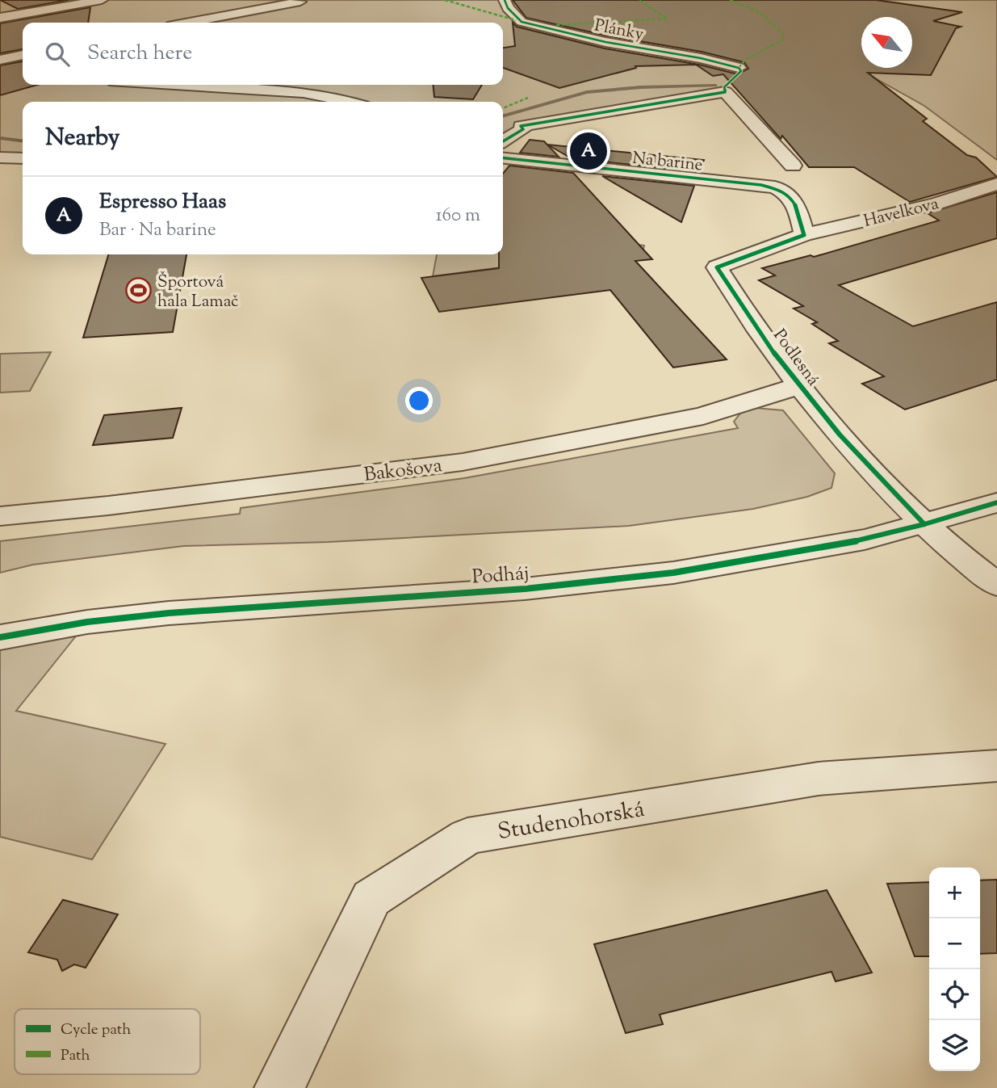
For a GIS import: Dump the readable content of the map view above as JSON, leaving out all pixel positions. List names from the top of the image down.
{
  "streets": {
    "street": [
      "Plánky",
      "Na barine",
      "Havelkova",
      "Podlesná",
      "Bakošova",
      "Podháj",
      "Studenohorská"
    ]
  },
  "crossings": [
    ["Na barine", "Havelkova"],
    ["Na barine", "Podlesná"],
    ["Havelkova", "Podlesná"],
    ["Podlesná", "Bakošova"],
    ["Podlesná", "Podháj"]
  ],
  "places": {
    "sports": ["Športová hala Lamač"]
  },
  "legend": ["Cycle path", "Path"],
  "north": "top left",
  "page": {
    "search": "Search here",
    "heading": "Nearby",
    "pins": "A",
    "list": [
      {
        "mark": "A",
        "name": "Espresso Haas",
        "note": "Bar · Na barine",
        "value": "160 m"
      }
    ],
    "map_buttons": ["+", "−"]
  }
}
